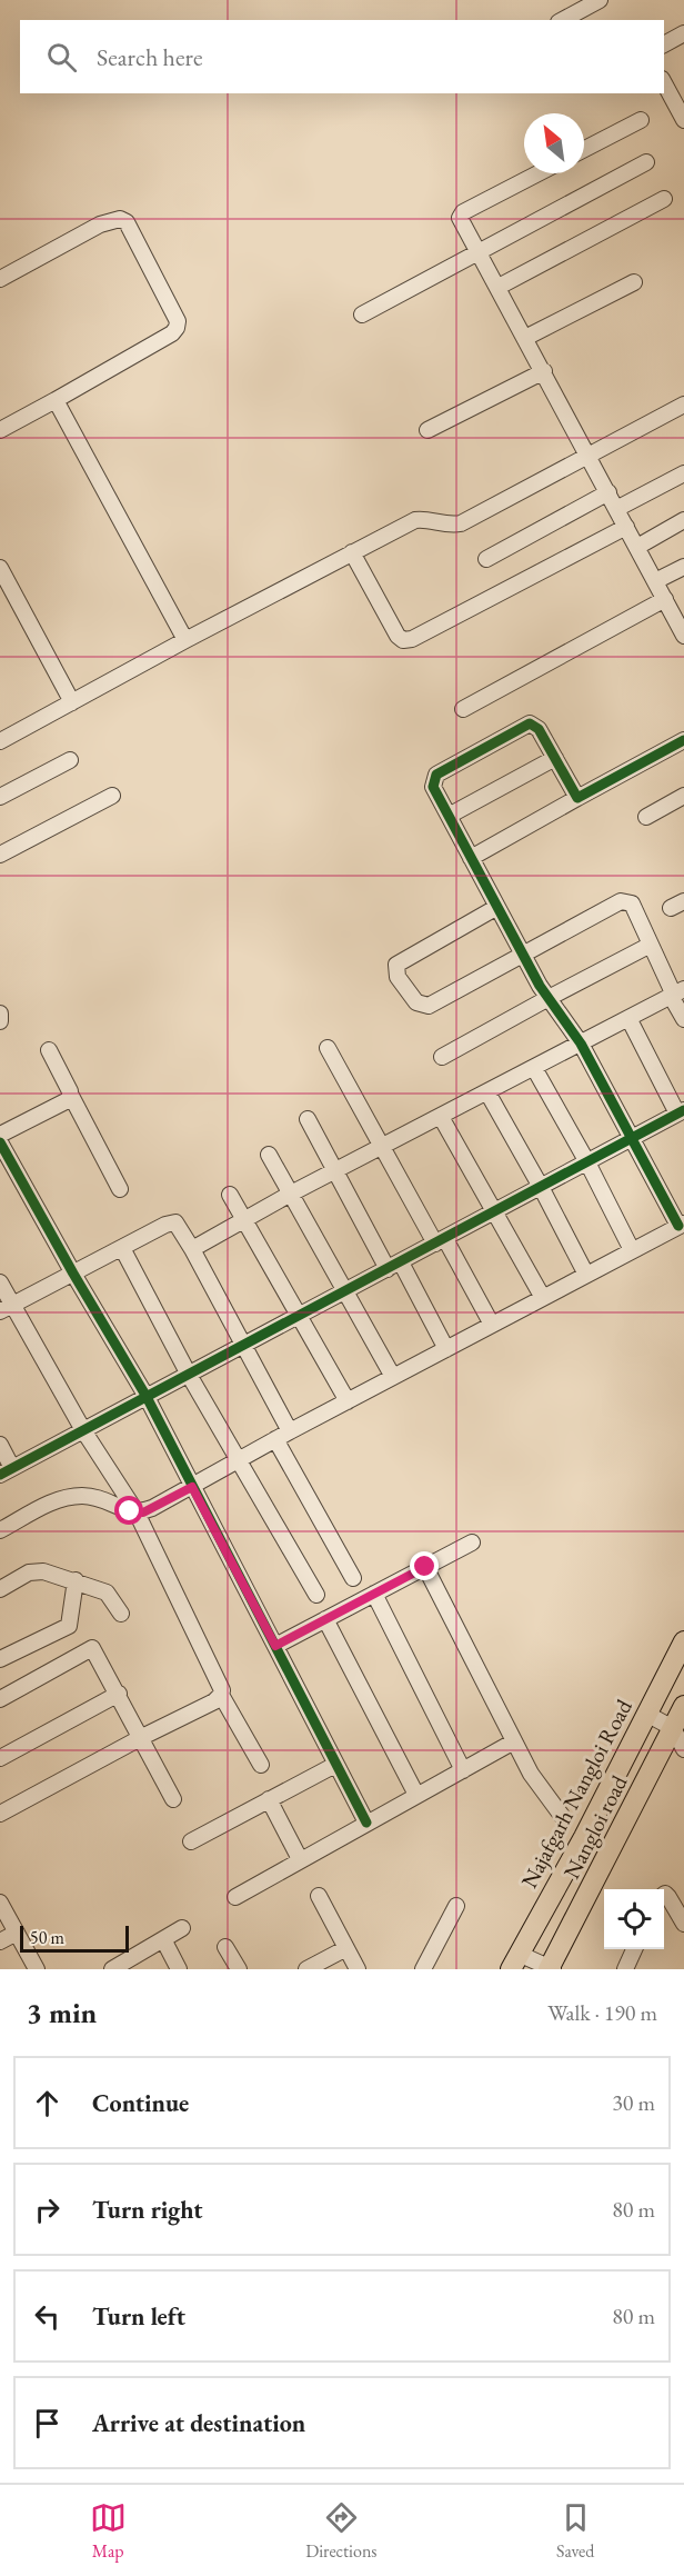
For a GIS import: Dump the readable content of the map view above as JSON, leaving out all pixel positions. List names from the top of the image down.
{
  "streets": {
    "main road": ["Najafgarh Nangloi Road", "Nangloi road"]
  },
  "scale_bar": "50 m",
  "north": "top left",
  "page": {
    "search": "Search here",
    "scale": "50 m",
    "heading": ["3 min", "Walk · 190 m"],
    "list": [
      ["Continue", "30 m"],
      ["Turn right", "80 m"],
      ["Turn left", "80 m"],
      "Arrive at destination"
    ],
    "nav": ["Map", "Directions", "Saved"]
  }
}
